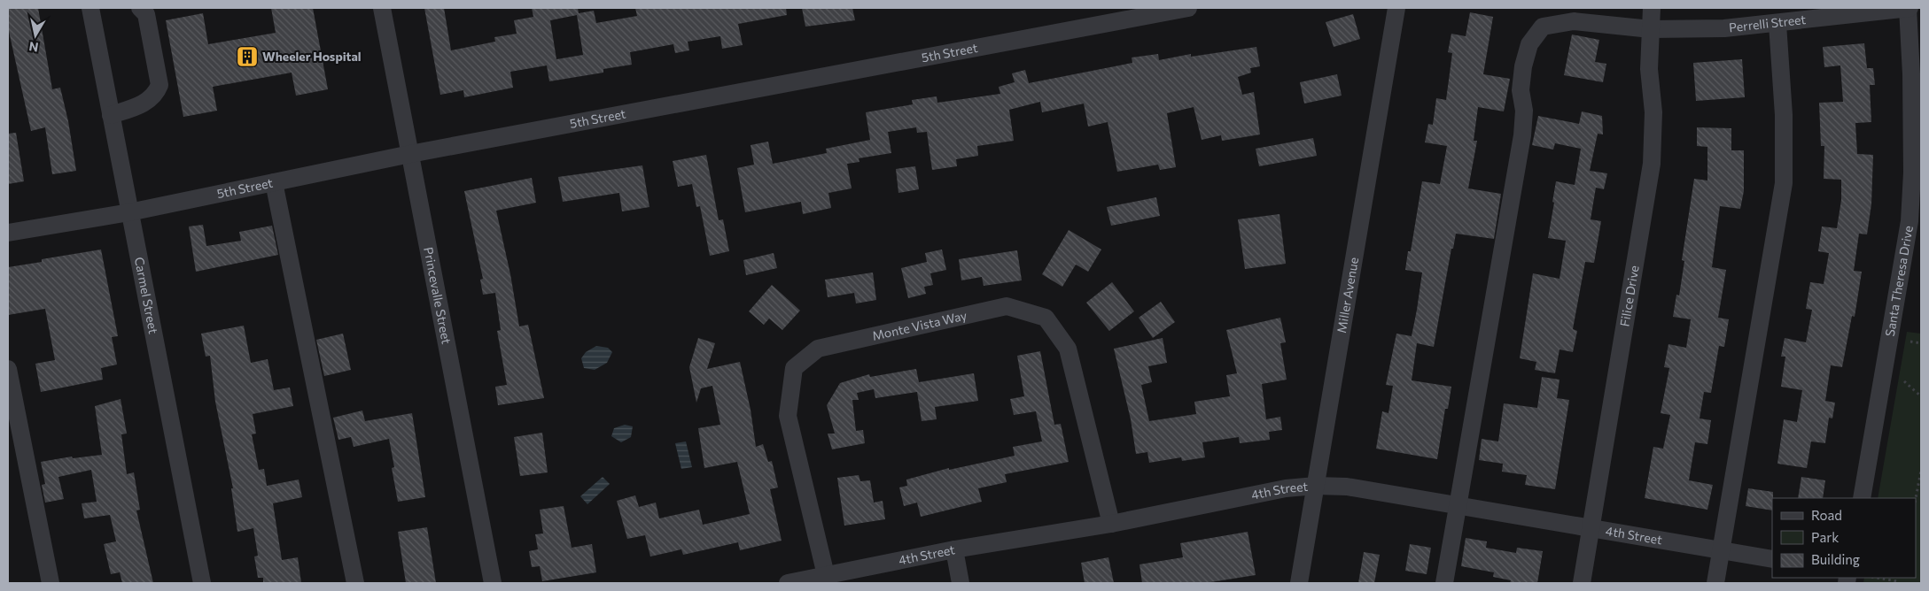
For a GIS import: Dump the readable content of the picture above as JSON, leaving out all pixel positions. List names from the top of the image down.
{
  "streets": {
    "street": [
      "Perrelli Street",
      "5th Street",
      "Santa Theresa Drive",
      "Carmel Street",
      "Princevalle Street",
      "Miller Avenue",
      "Filice Drive",
      "Monte Vista Way",
      "4th Street"
    ]
  },
  "crossings": [
    ["Perrelli Street", "Santa Theresa Drive"],
    ["Perrelli Street", "Filice Drive"],
    ["Perrelli Street", "4th Street"],
    ["5th Street", "Carmel Street"],
    ["5th Street", "Princevalle Street"],
    ["Miller Avenue", "4th Street"],
    ["Filice Drive", "4th Street"],
    ["Monte Vista Way", "4th Street"]
  ],
  "places": {
    "building": ["Wheeler Hospital"]
  },
  "legend": ["Road", "Park", "Building"],
  "north": "bottom"
}
